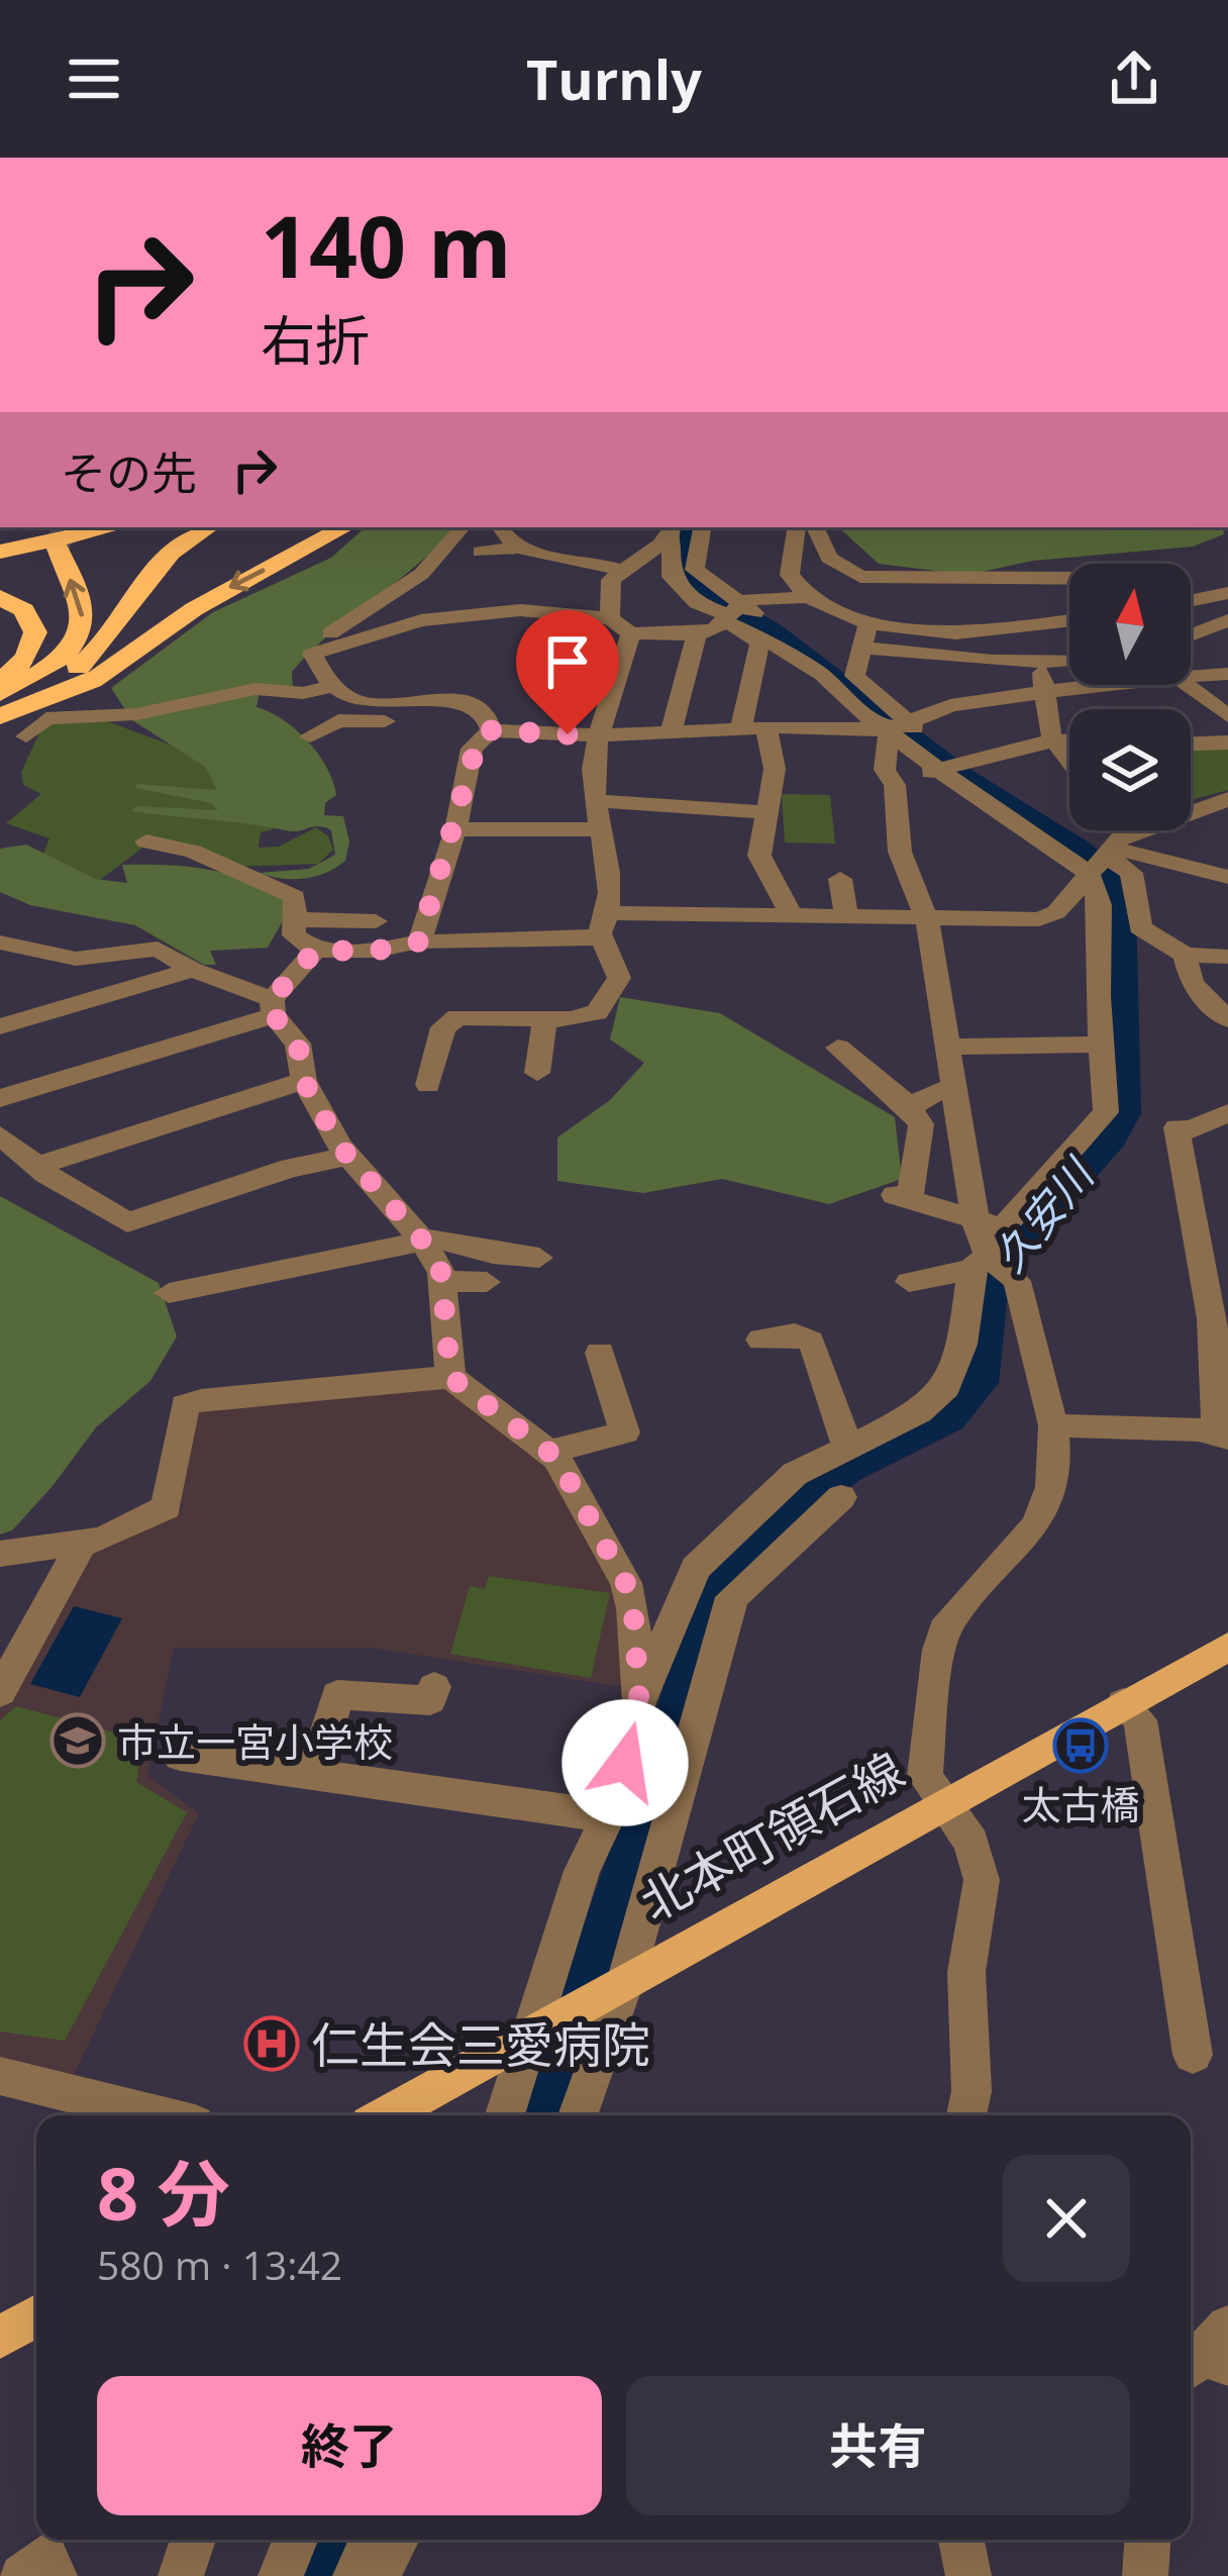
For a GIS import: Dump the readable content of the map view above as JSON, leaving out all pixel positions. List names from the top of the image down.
{
  "streets": {
    "main road": ["北本町領石線"]
  },
  "water": ["久安川"],
  "places": {
    "school or university": ["市立一宮小学校"],
    "bus stop": ["太古橋"],
    "hospital": ["仁生会三愛病院"]
  },
  "north": "top",
  "page": {
    "header": "Turnly",
    "turn": ["140 m", "右折"],
    "then": "その先",
    "heading": ["8 分", "580 m · 13:42"],
    "buttons": ["終了", "共有"]
  }
}
